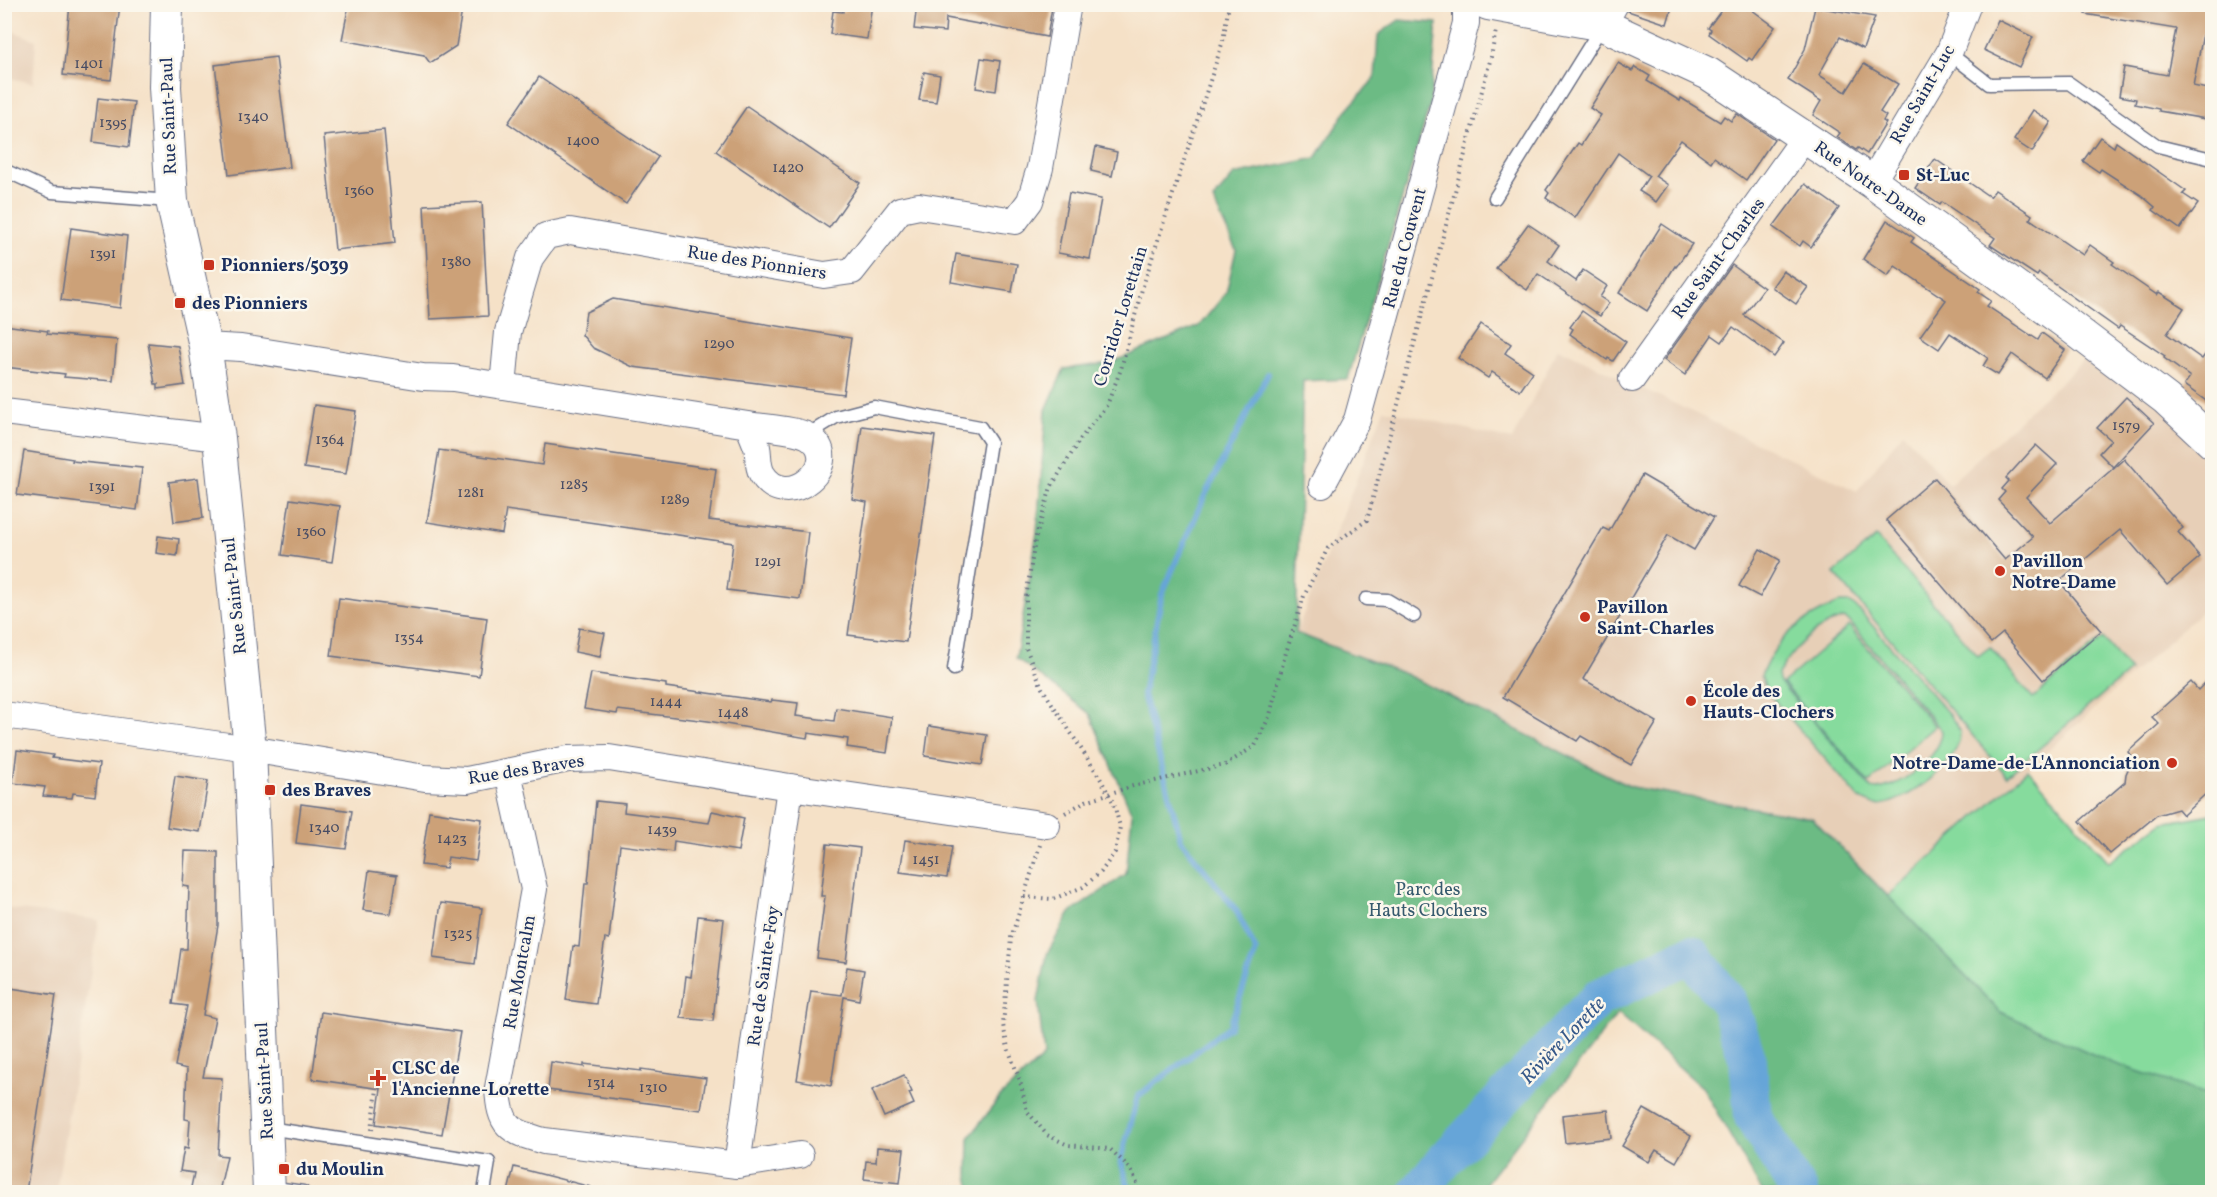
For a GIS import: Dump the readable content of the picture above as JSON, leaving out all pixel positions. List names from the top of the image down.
{
  "streets": {
    "street": [
      "Rue Saint-Luc",
      "Rue Saint-Paul",
      "Rue Notre-Dame",
      "Rue du Couvent",
      "Rue Saint-Charles",
      "Rue des Pionniers",
      "Rue des Braves",
      "Rue Montcalm",
      "Rue de Sainte-Foy"
    ],
    "path": ["Corridor Lorettain"]
  },
  "crossings": [
    ["Rue Saint-Luc", "Rue Notre-Dame"],
    ["Rue Saint-Paul", "Rue des Braves"],
    ["Rue Notre-Dame", "Rue Saint-Charles"],
    ["Rue des Braves", "Rue Montcalm"],
    ["Rue des Braves", "Rue de Sainte-Foy"],
    ["Rue Montcalm", "Rue de Sainte-Foy"]
  ],
  "water": ["Rivière Lorette"],
  "parks": ["Parc des Hauts Clochers"],
  "places": {
    "transit": [
      "St-Luc",
      "Pionniers/5039",
      "des Pionniers",
      "des Braves",
      "du Moulin"
    ],
    "other": [
      "Pavillon Notre-Dame",
      "Pavillon Saint-Charles",
      "École des Hauts-Clochers",
      "Notre-Dame-de-L'Annonciation"
    ],
    "health": ["CLSC de l'Ancienne-Lorette"]
  },
  "house_numbers": [
    "1401",
    "1340",
    "1395",
    "1400",
    "1420",
    "1360",
    "1391",
    "1380",
    "1290",
    "1579",
    "1364",
    "1285",
    "1391",
    "1281",
    "1289",
    "1360",
    "1291",
    "1354",
    "1444",
    "1448",
    "1340",
    "1439",
    "1423",
    "1451",
    "1325",
    "1314",
    "1310"
  ]
}
